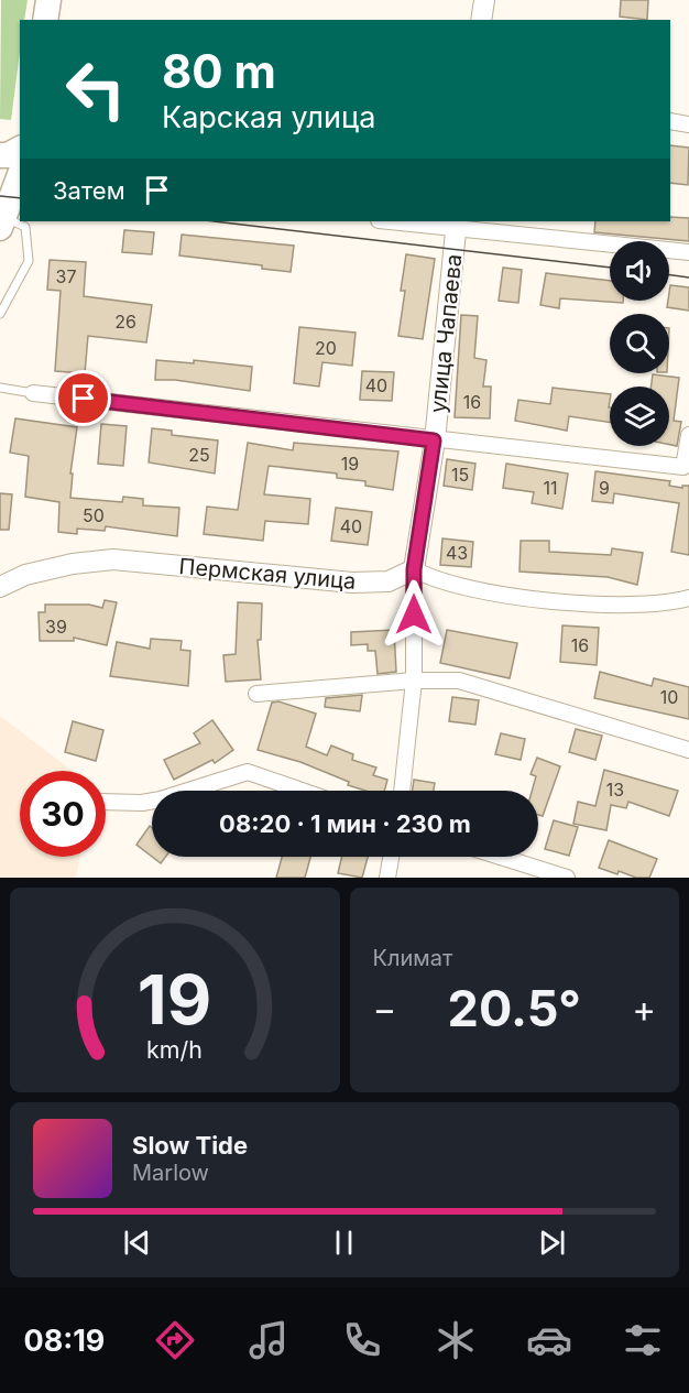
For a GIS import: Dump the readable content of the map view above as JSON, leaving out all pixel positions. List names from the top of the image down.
{
  "streets": {
    "street": ["улица Чапаева", "Пермская улица"]
  },
  "crossings": [
    ["улица Чапаева", "Пермская улица"]
  ],
  "house_numbers": [
    "37",
    "26",
    "20",
    "40",
    "16",
    "25",
    "19",
    "15",
    "11",
    "9",
    "50",
    "40",
    "43",
    "39",
    "16",
    "10",
    "13"
  ],
  "page": {
    "turn": ["80 m", "Карская улица"],
    "then": "Затем",
    "limit": "30",
    "trip": "08:20 · 1 мин · 230 m",
    "tile": "Климат",
    "heat": ["−", "20.5°", "+"],
    "song": ["Slow Tide", "Marlow"],
    "tabs": "08:19",
    "gauge": ["19", "km/h"]
  }
}
